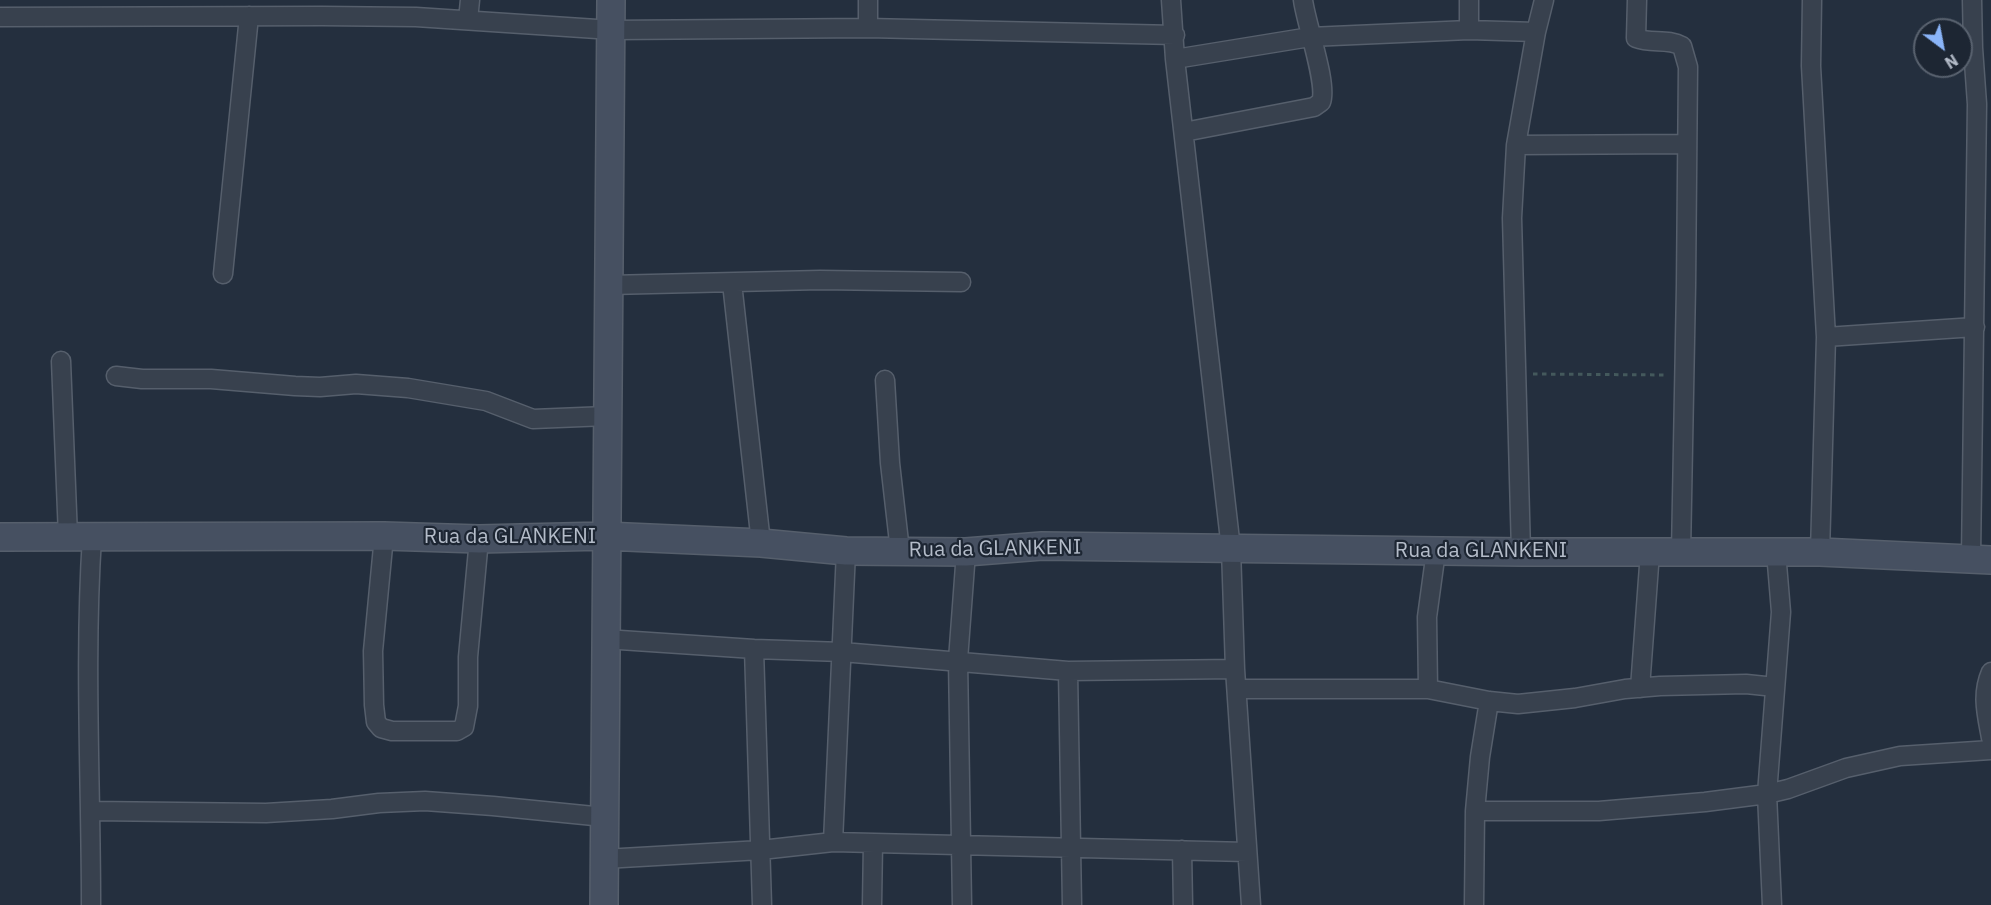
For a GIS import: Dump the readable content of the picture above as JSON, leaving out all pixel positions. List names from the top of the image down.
{
  "streets": {
    "street": ["Rua da GLANKENI"]
  },
  "north": "bottom right"
}
